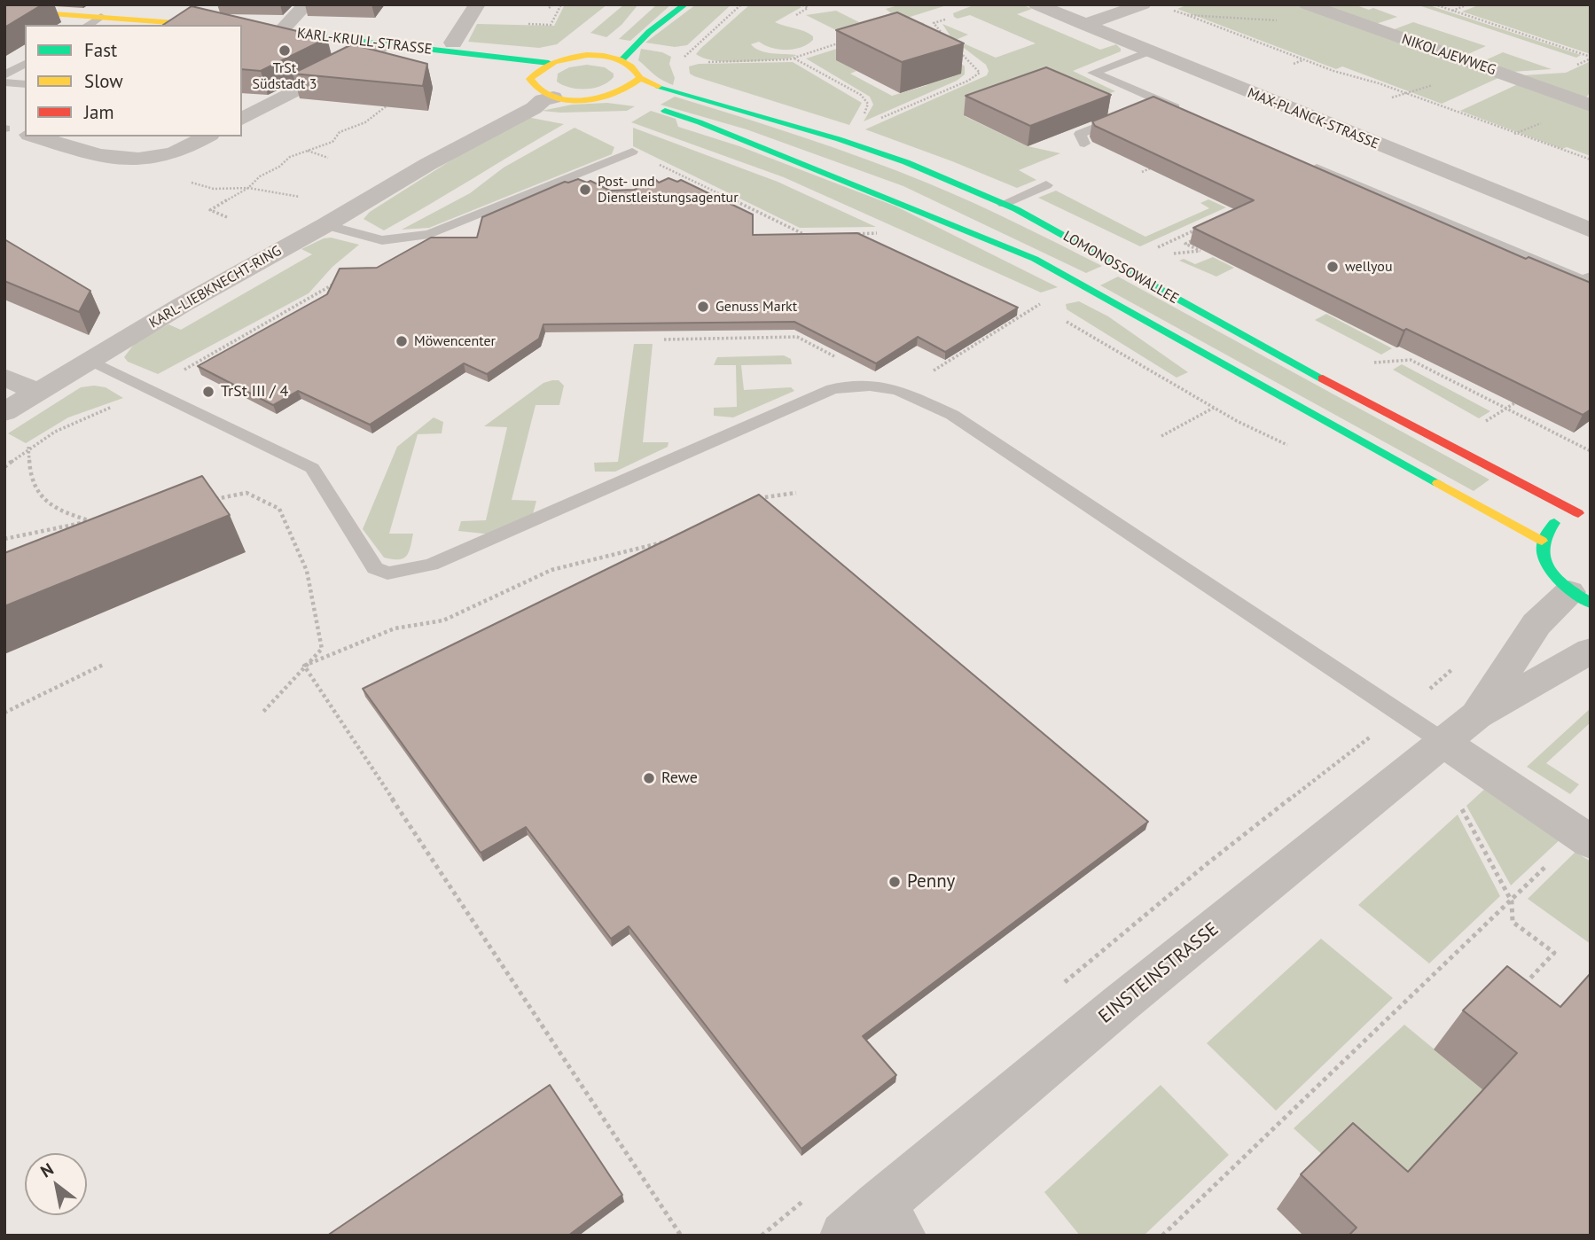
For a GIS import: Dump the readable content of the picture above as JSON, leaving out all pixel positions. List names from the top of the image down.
{
  "streets": {
    "street": [
      "KARL-KRULL-STRASSE",
      "NIKOLAJEWWEG",
      "MAX-PLANCK-STRASSE",
      "LOMONOSSOWALLEE",
      "KARL-LIEBKNECHT-RING",
      "EINSTEINSTRASSE"
    ]
  },
  "crossings": [
    ["KARL-KRULL-STRASSE", "KARL-LIEBKNECHT-RING"]
  ],
  "places": [
    "TrSt Südstadt 3",
    "Post- und Dienstleistungsagentur",
    "wellyou",
    "Genuss Markt",
    "Möwencenter",
    "TrSt III / 4",
    "Rewe",
    "Penny"
  ],
  "legend": ["Fast", "Slow", "Jam"],
  "north": "top left"
}
